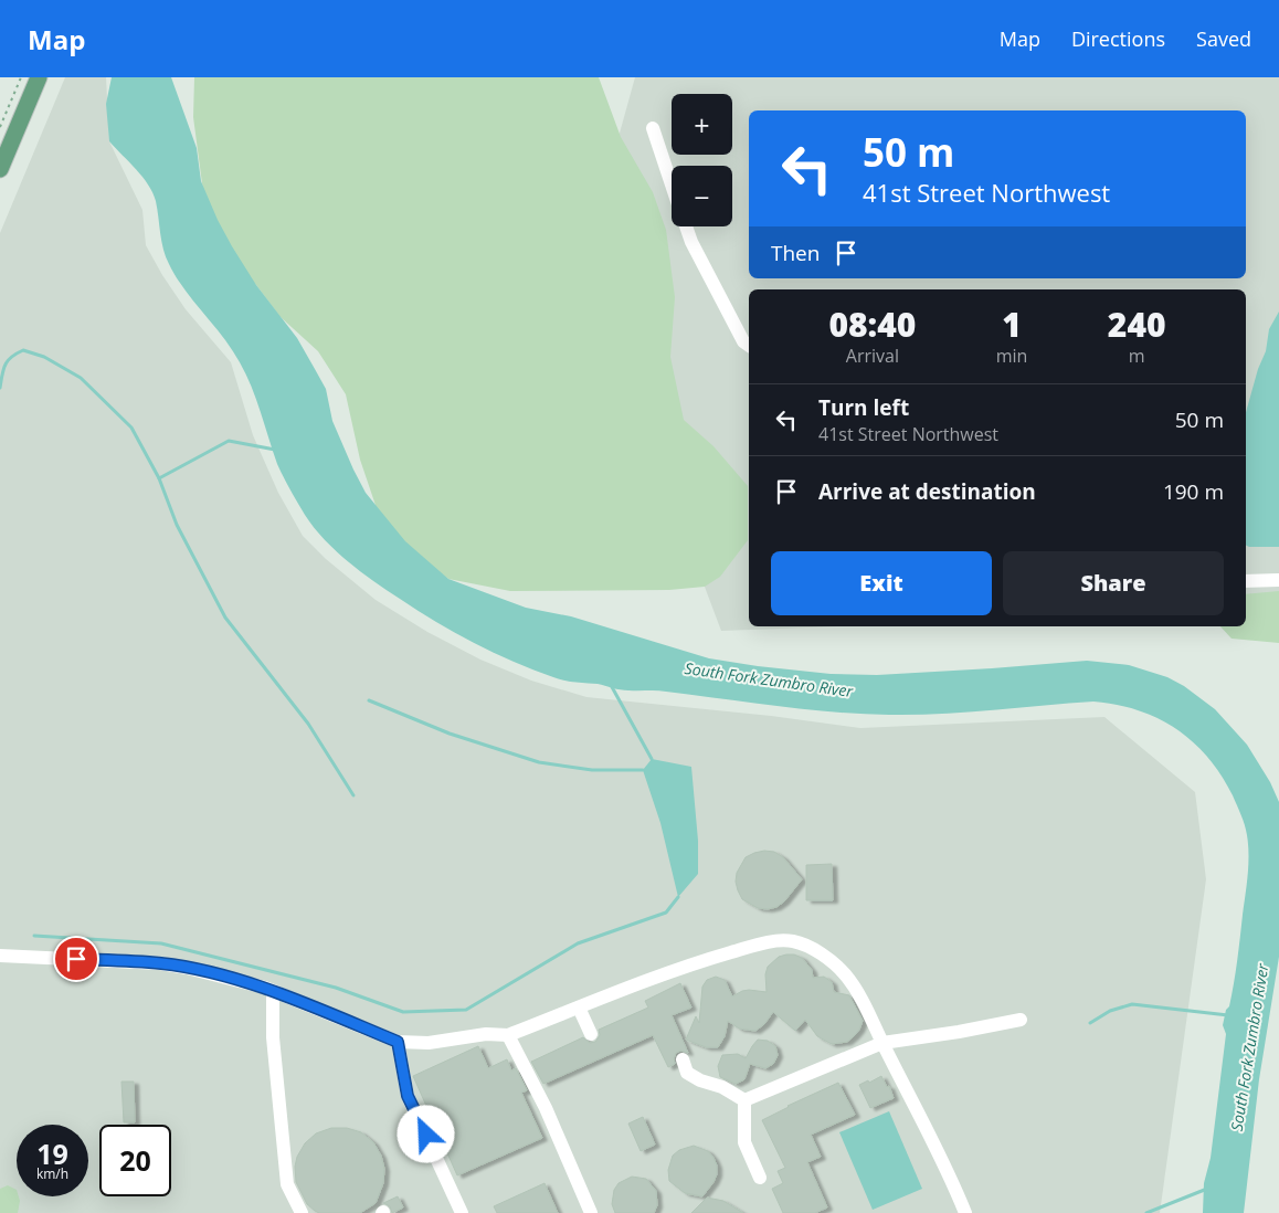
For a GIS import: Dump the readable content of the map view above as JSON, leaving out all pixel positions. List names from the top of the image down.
{
  "water": ["South Fork Zumbro River"],
  "page": {
    "header": "Map",
    "nav": ["Map", "Directions", "Saved"],
    "map_buttons": ["+", "−"],
    "turn": ["50 m", "41st Street Northwest"],
    "then": "Then",
    "eta": [
      "08:40",
      "Arrival",
      "1",
      "min",
      "240",
      "m"
    ],
    "list": [
      {
        "name": "Turn left",
        "note": "41st Street Northwest",
        "value": "50 m"
      },
      {
        "name": "Arrive at destination",
        "value": "190 m"
      }
    ],
    "buttons": ["Exit", "Share"],
    "speed": "19 km/h",
    "limit": "20"
  }
}
